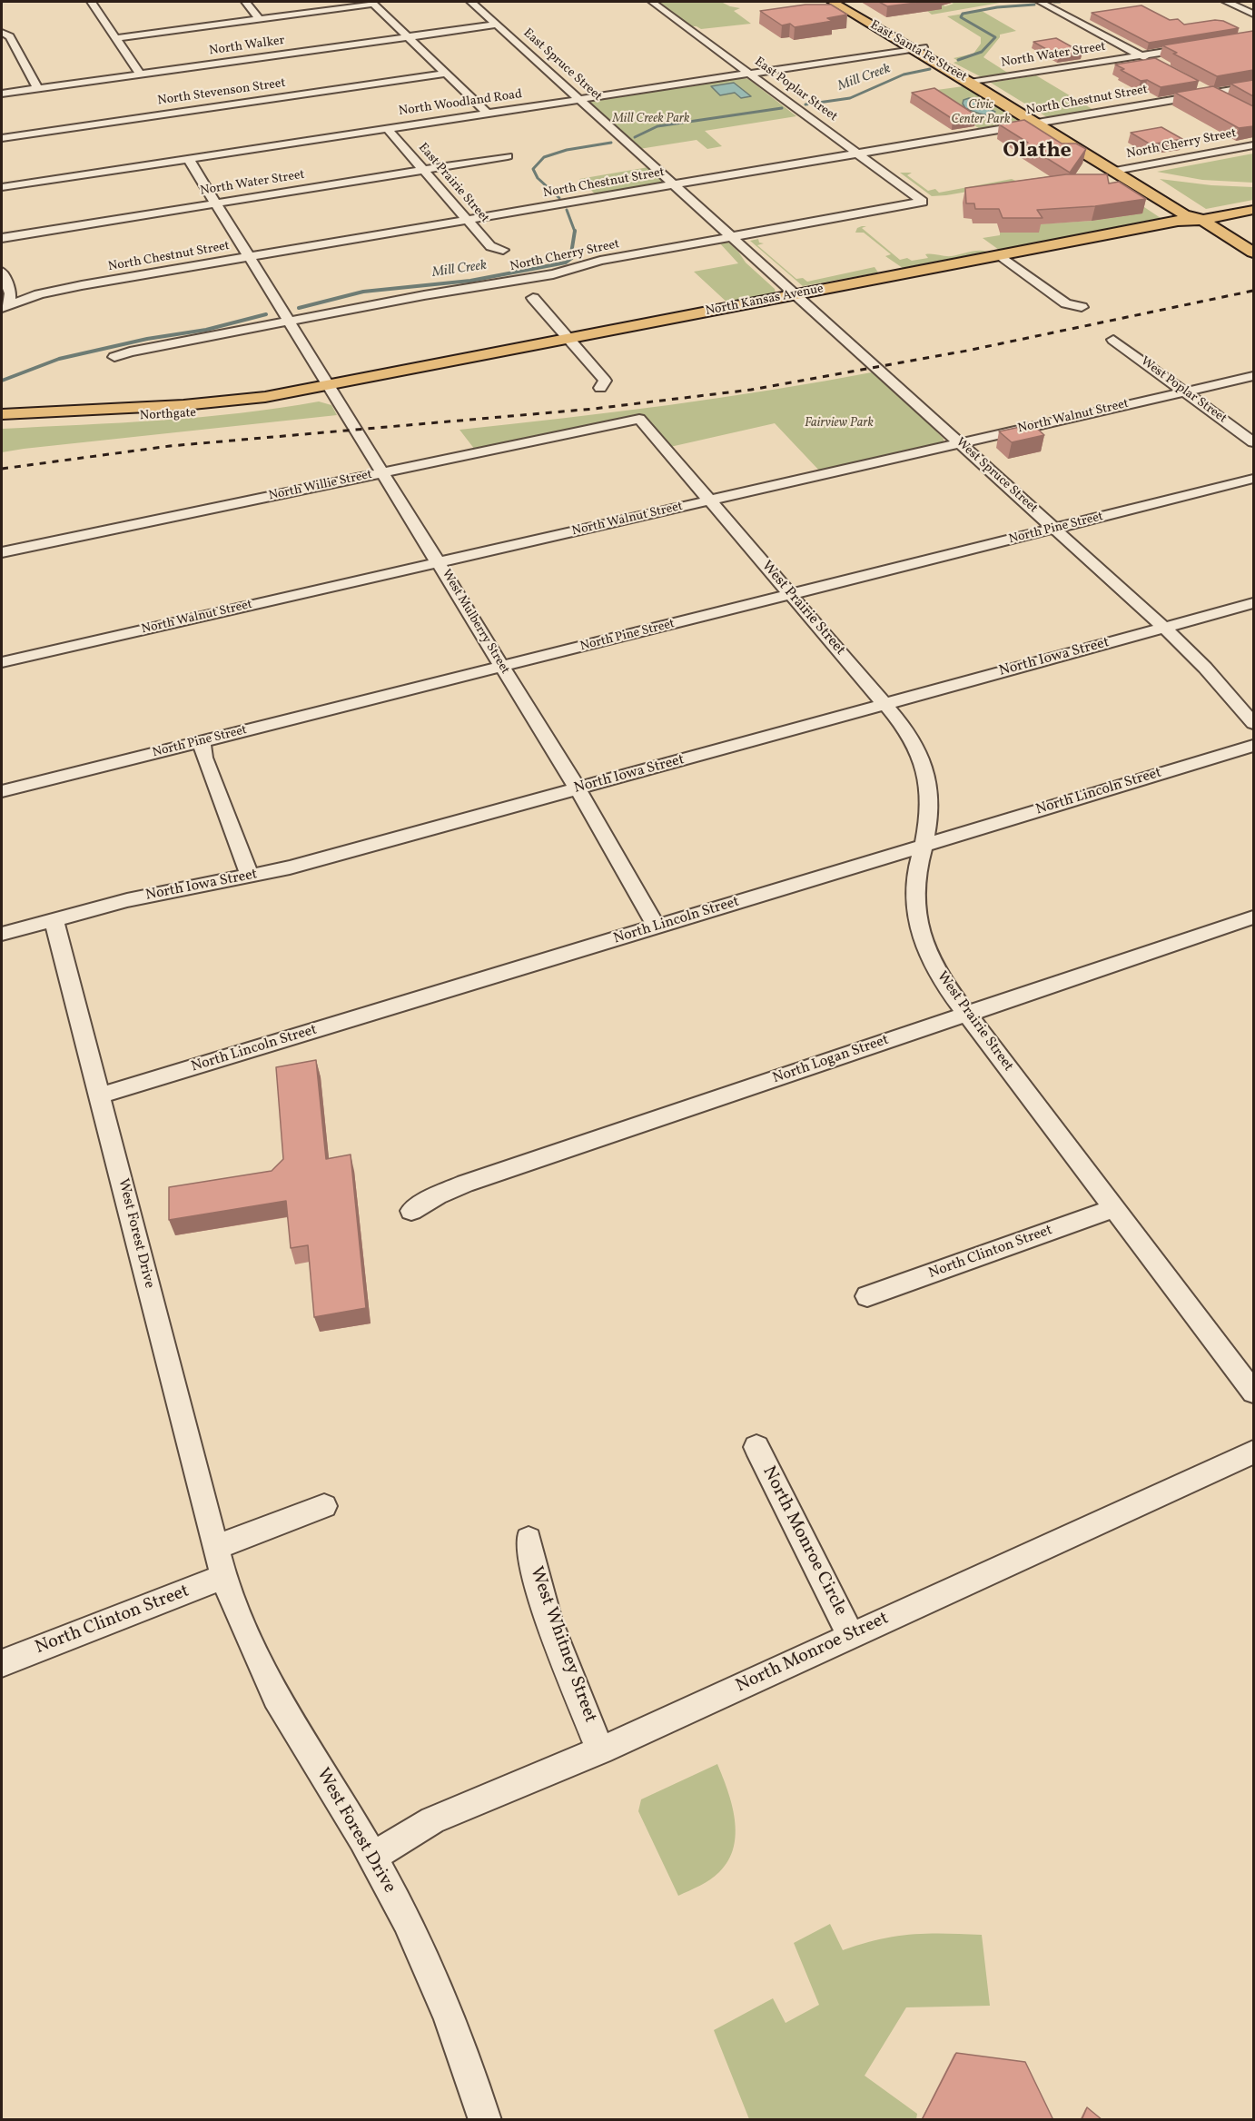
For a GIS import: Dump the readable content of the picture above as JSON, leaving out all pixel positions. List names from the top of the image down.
{
  "streets": {
    "main road": ["East Santa Fe Street", "North Kansas Avenue", "Northgate"],
    "street": [
      "North Walker",
      "North Water Street",
      "East Spruce Street",
      "East Poplar Street",
      "North Stevenson Street",
      "North Chestnut Street",
      "North Woodland Road",
      "North Cherry Street",
      "East Prairie Street",
      "West Poplar Street",
      "North Walnut Street",
      "West Spruce Street",
      "North Willie Street",
      "North Pine Street",
      "West Prairie Street",
      "West Mulberry Street",
      "North Iowa Street",
      "North Lincoln Street",
      "North Logan Street",
      "West Forest Drive",
      "North Clinton Street",
      "North Monroe Circle",
      "West Whitney Street",
      "North Monroe Street"
    ]
  },
  "crossings": [
    ["North Walker", "East Spruce Street"],
    ["East Santa Fe Street", "North Water Street"],
    ["East Santa Fe Street", "North Chestnut Street"],
    ["East Santa Fe Street", "North Woodland Road"],
    ["East Santa Fe Street", "North Cherry Street"],
    ["East Santa Fe Street", "North Kansas Avenue"],
    ["North Water Street", "East Prairie Street"],
    ["North Water Street", "West Mulberry Street"],
    ["East Spruce Street", "North Chestnut Street"],
    ["East Spruce Street", "North Woodland Road"],
    ["East Spruce Street", "North Cherry Street"],
    ["East Spruce Street", "West Spruce Street"],
    ["East Poplar Street", "North Chestnut Street"],
    ["East Poplar Street", "North Woodland Road"],
    ["East Poplar Street", "North Cherry Street"],
    ["North Chestnut Street", "East Prairie Street"],
    ["North Chestnut Street", "West Mulberry Street"],
    ["North Woodland Road", "East Prairie Street"],
    ["North Woodland Road", "West Mulberry Street"],
    ["North Cherry Street", "West Spruce Street"],
    ["North Cherry Street", "West Mulberry Street"],
    ["North Kansas Avenue", "Northgate"],
    ["North Kansas Avenue", "West Spruce Street"],
    ["North Kansas Avenue", "West Mulberry Street"],
    ["West Poplar Street", "North Walnut Street"],
    ["Northgate", "West Mulberry Street"],
    ["North Walnut Street", "West Spruce Street"],
    ["North Walnut Street", "West Prairie Street"],
    ["North Walnut Street", "West Mulberry Street"],
    ["West Spruce Street", "North Pine Street"],
    ["West Spruce Street", "North Iowa Street"],
    ["North Willie Street", "West Prairie Street"],
    ["North Willie Street", "West Mulberry Street"],
    ["North Pine Street", "West Prairie Street"],
    ["North Pine Street", "West Mulberry Street"],
    ["West Prairie Street", "North Iowa Street"],
    ["West Prairie Street", "North Lincoln Street"],
    ["West Prairie Street", "North Logan Street"],
    ["West Prairie Street", "North Clinton Street"],
    ["West Mulberry Street", "North Iowa Street"],
    ["West Mulberry Street", "North Lincoln Street"],
    ["North Iowa Street", "West Forest Drive"],
    ["North Lincoln Street", "West Forest Drive"],
    ["West Forest Drive", "North Clinton Street"],
    ["West Forest Drive", "North Monroe Street"],
    ["North Monroe Circle", "North Monroe Street"],
    ["West Whitney Street", "North Monroe Street"]
  ],
  "districts": ["Olathe"],
  "water": ["Mill Creek"],
  "parks": ["Civic Center Park", "Mill Creek Park", "Fairview Park"]
}
